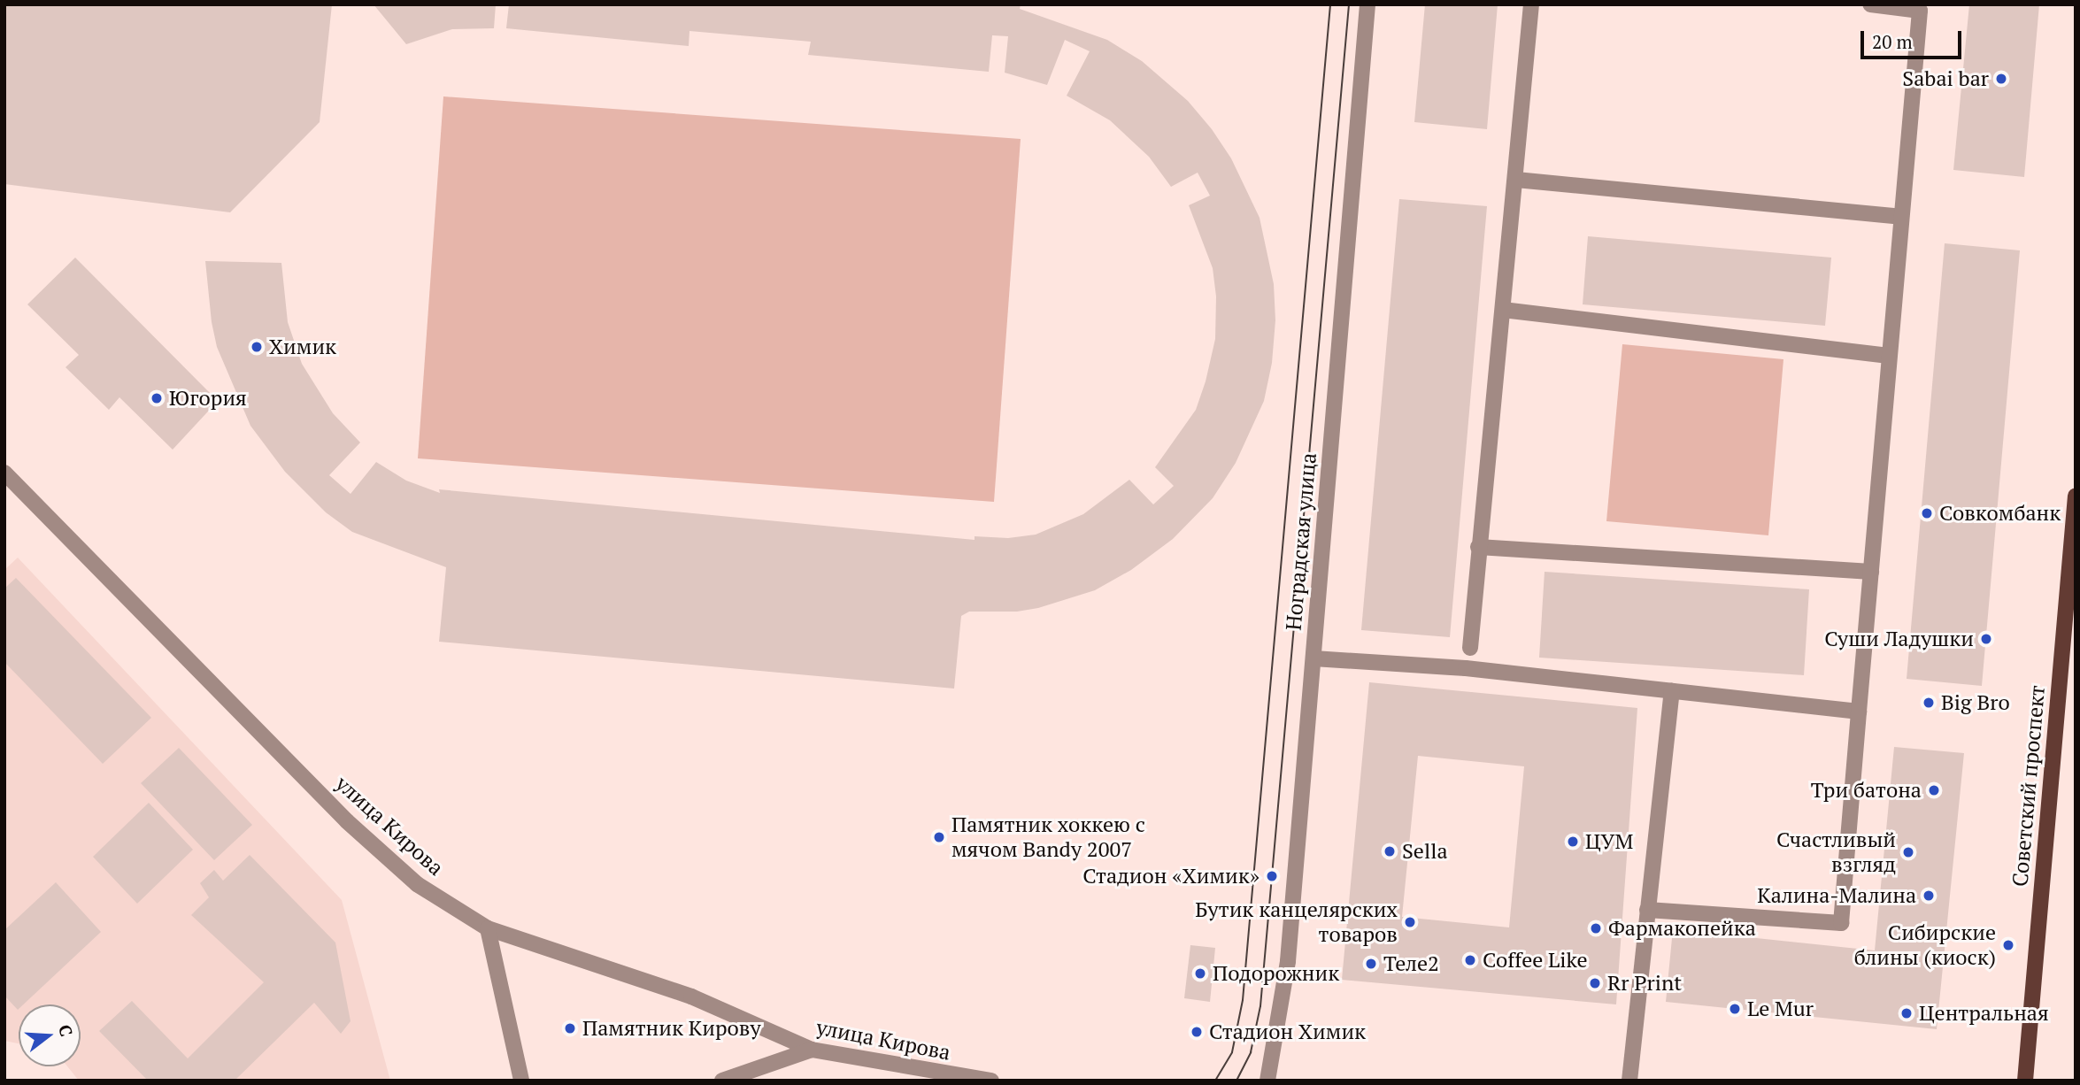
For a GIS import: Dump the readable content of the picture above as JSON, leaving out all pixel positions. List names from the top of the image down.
{
  "streets": {
    "main road": ["Советский проспект"],
    "street": ["Ноградская улица", "улица Кирова"]
  },
  "places": [
    "Sabai bar",
    "Химик",
    "Югория",
    "Совкомбанк",
    "Суши Ладушки",
    "Big Bro",
    "Три батона",
    "Памятник хоккею с мячом Bandy 2007",
    "ЦУМ",
    "Sella",
    "Счастливый взгляд",
    "Стадион «Химик»",
    "Калина-Малина",
    "Бутик канцелярских товаров",
    "Фармакопейка",
    "Сибирские блины (киоск)",
    "Coffee Like",
    "Теле2",
    "Подорожник",
    "Rr Print",
    "Le Mur",
    "Центральная",
    "Памятник Кирову",
    "Стадион Химик"
  ],
  "scale_bar": "20 m",
  "north": "right"
}
